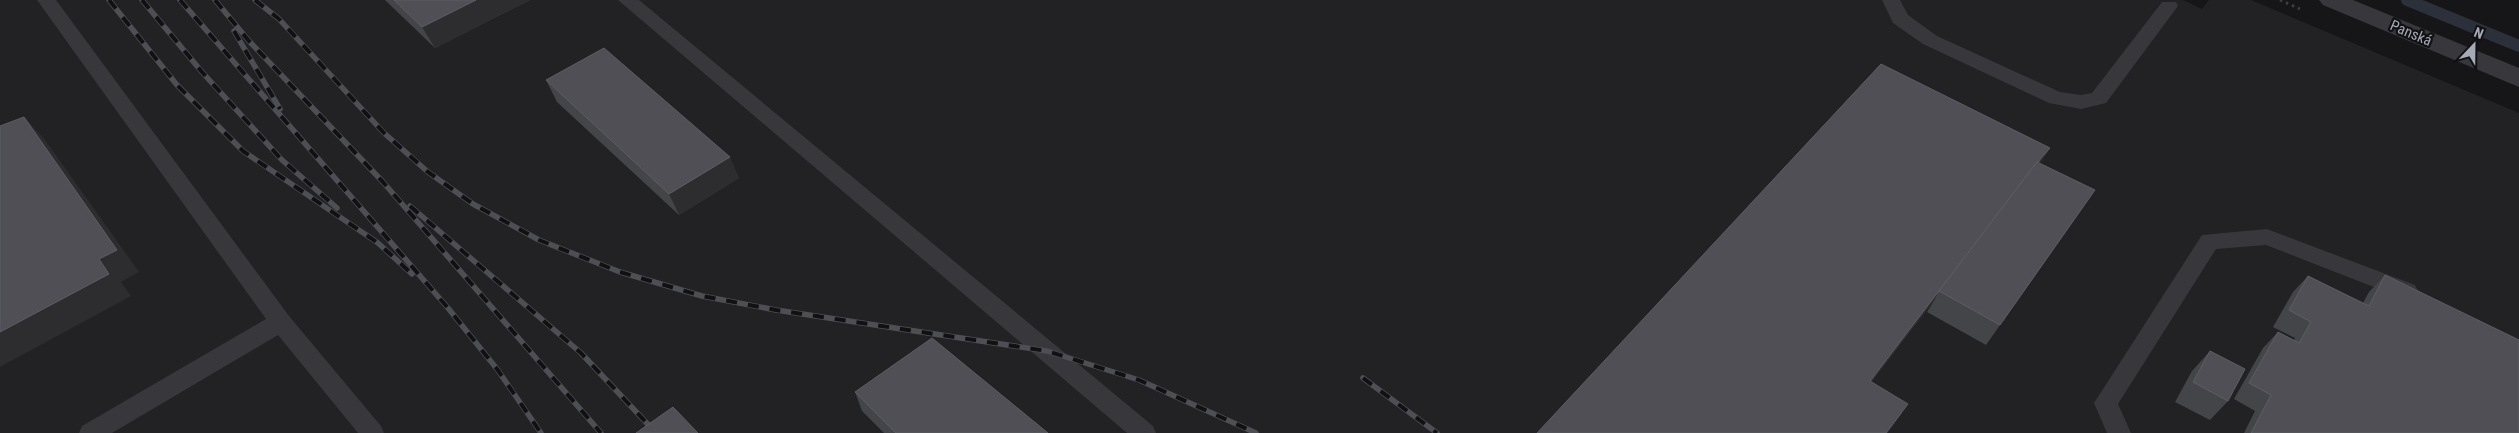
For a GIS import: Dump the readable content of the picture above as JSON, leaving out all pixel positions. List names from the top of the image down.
{
  "streets": {
    "street": ["Panská"]
  },
  "north": "top"
}
